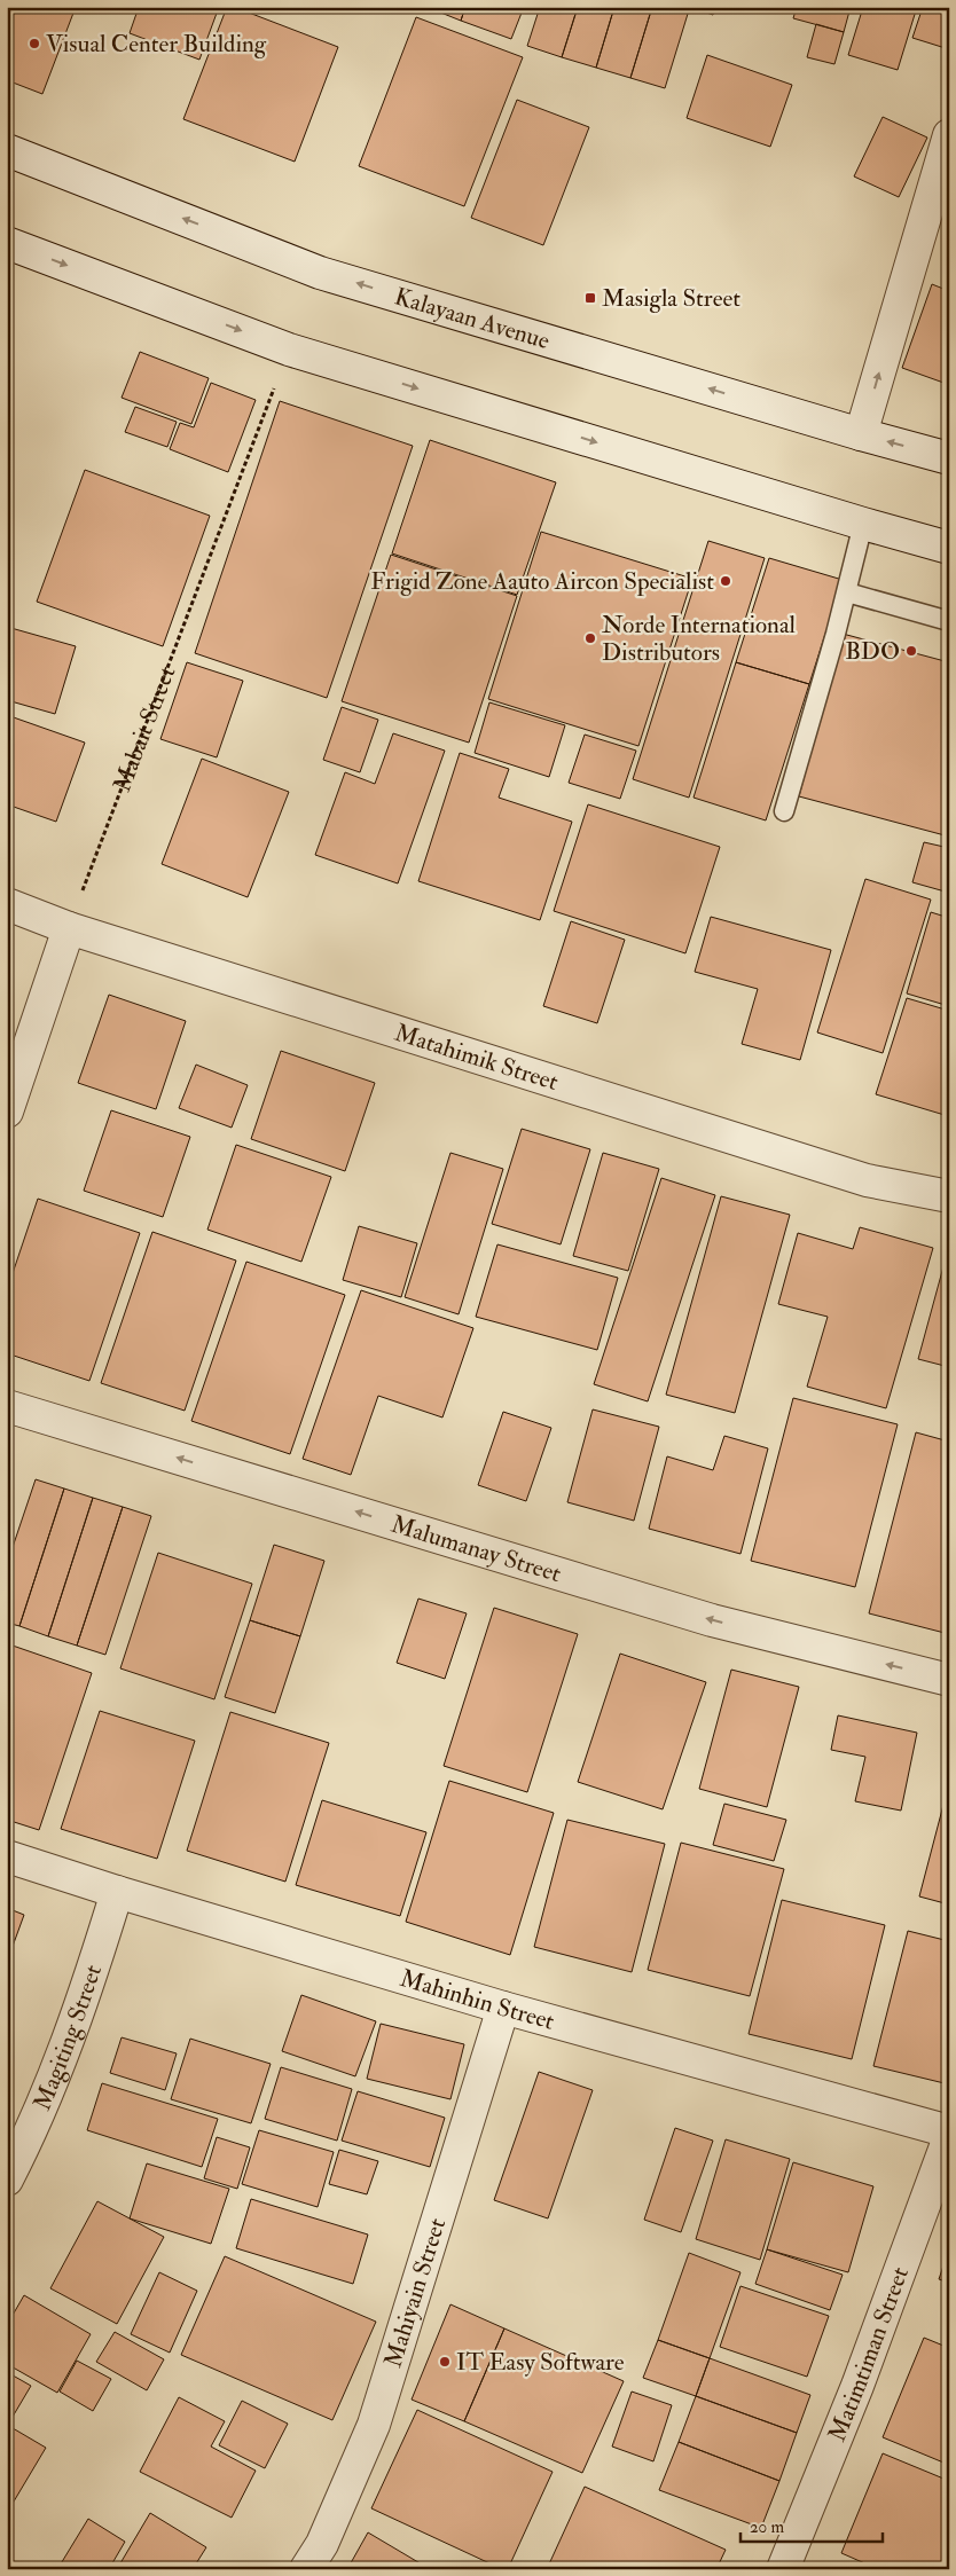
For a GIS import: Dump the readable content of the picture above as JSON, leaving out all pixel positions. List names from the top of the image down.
{
  "streets": {
    "street": [
      "Kalayaan Avenue",
      "Matahimik Street",
      "Malumanay Street",
      "Mahinhin Street",
      "Magiting Street",
      "Mahiyain Street",
      "Matimtiman Street"
    ],
    "path": ["Mabait Street"]
  },
  "crossings": [
    ["Mabait Street", "Matahimik Street"],
    ["Mahinhin Street", "Magiting Street"],
    ["Mahinhin Street", "Mahiyain Street"]
  ],
  "one_way": ["Malumanay Street"],
  "places": {
    "other": [
      "Visual Center Building",
      "Frigid Zone Aauto Aircon Specialist",
      "Norde International Distributors",
      "BDO",
      "IT Easy Software"
    ],
    "transit": ["Masigla Street"]
  },
  "scale_bar": "20 m"
}
